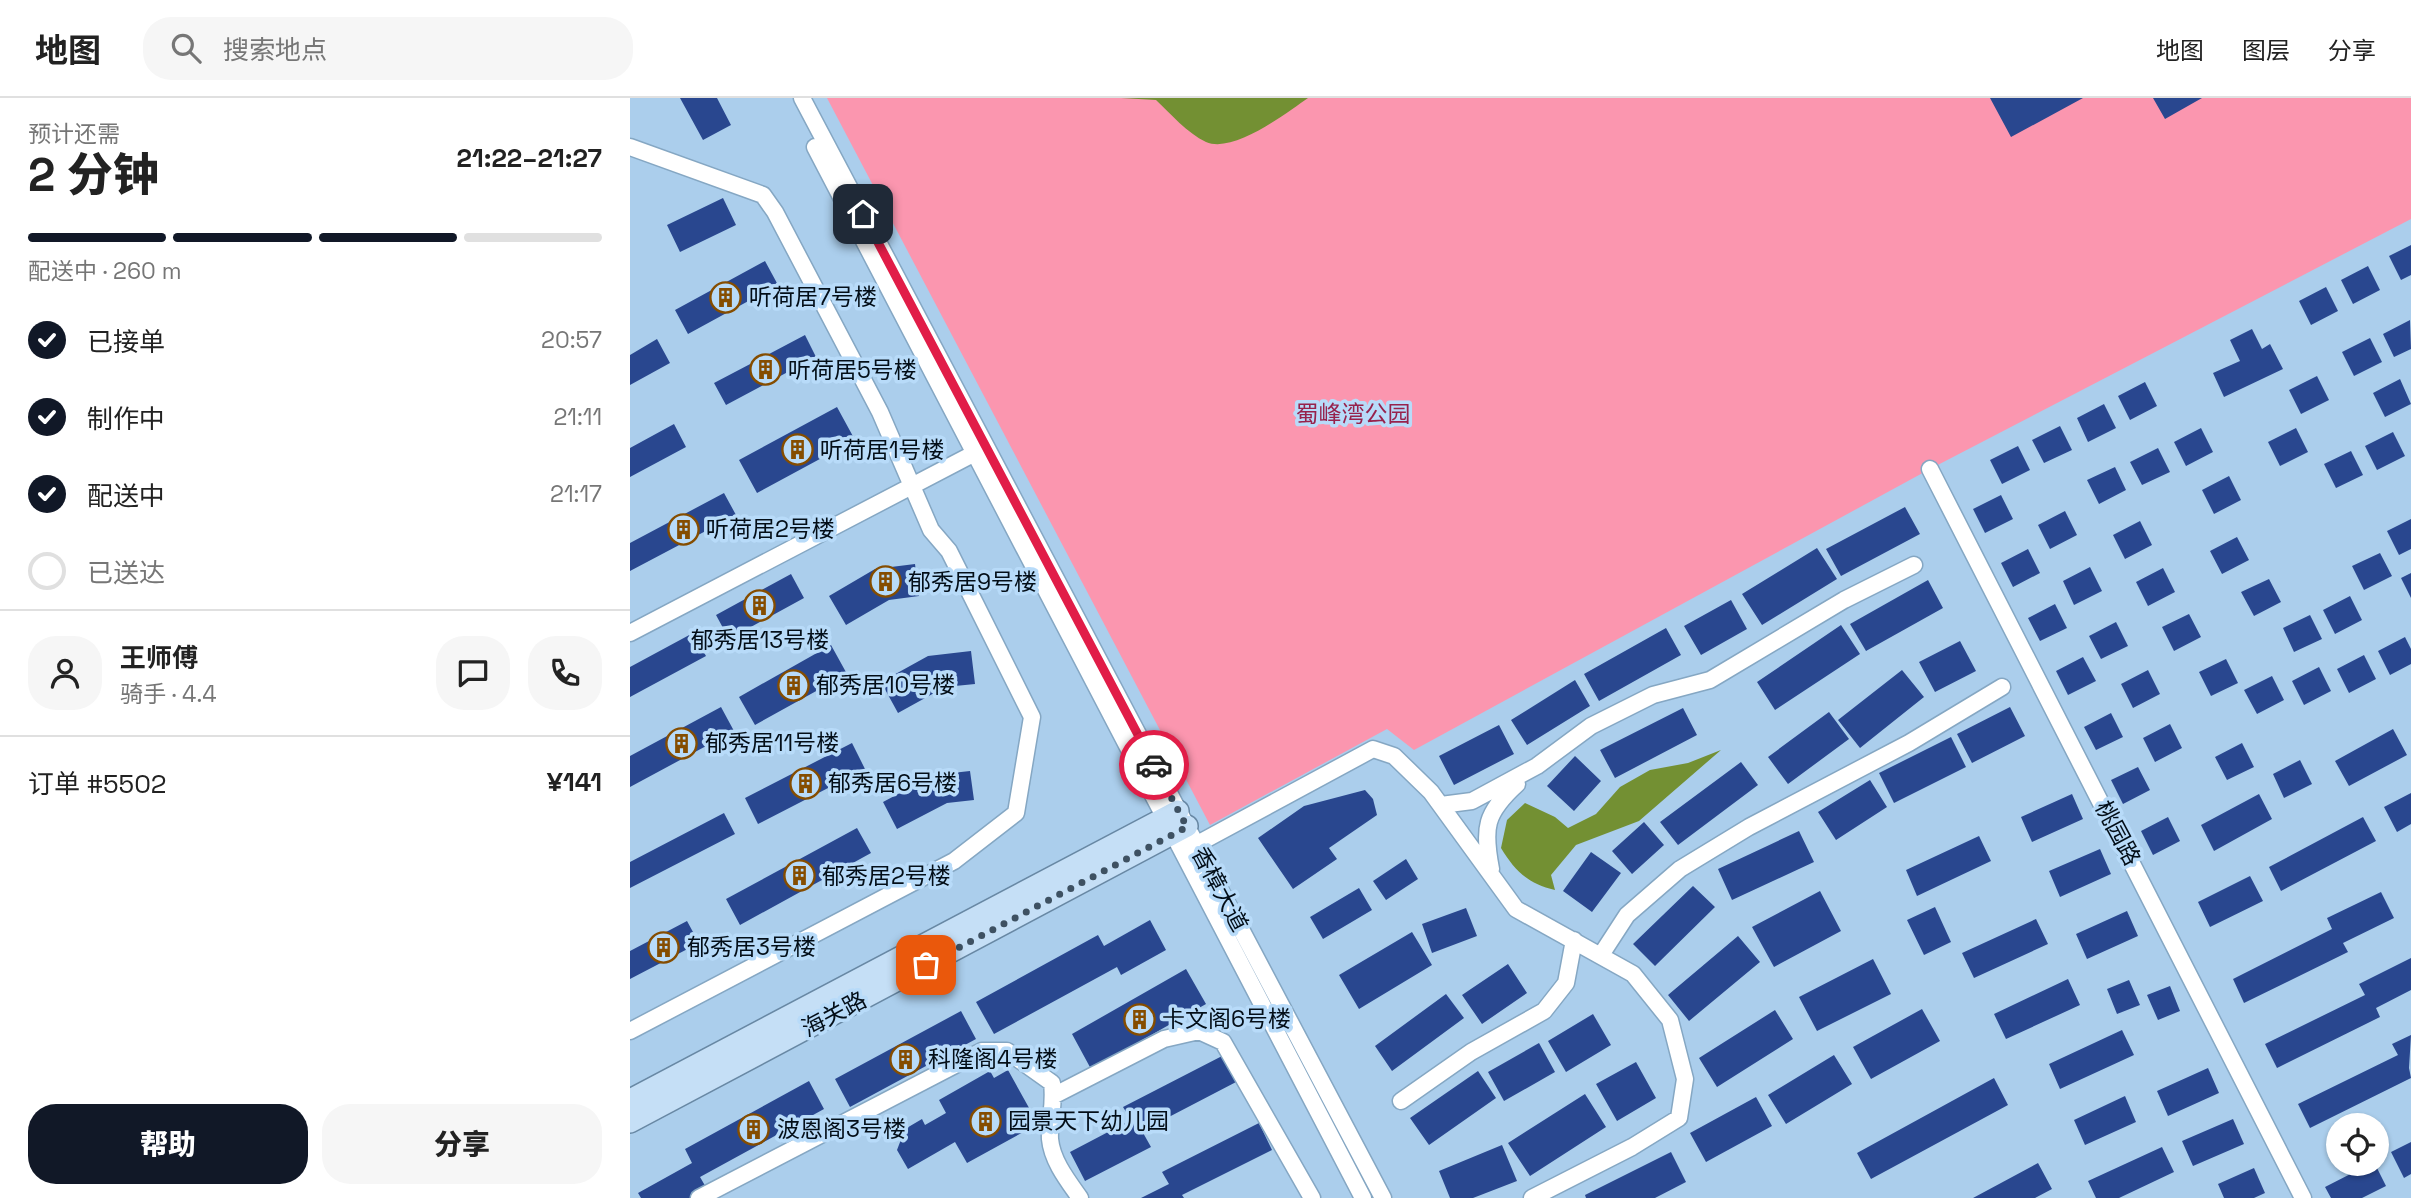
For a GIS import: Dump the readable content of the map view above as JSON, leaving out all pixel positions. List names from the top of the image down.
{
  "streets": {
    "main road": ["海关路"],
    "street": ["桃园路", "香樟大道"]
  },
  "crossings": [
    ["香樟大道", "海关路"]
  ],
  "parks": ["蜀峰湾公园"],
  "places": {
    "building": [
      "听荷居7号楼",
      "听荷居5号楼",
      "听荷居1号楼",
      "听荷居2号楼",
      "郁秀居9号楼",
      "郁秀居13号楼",
      "郁秀居10号楼",
      "郁秀居11号楼",
      "郁秀居6号楼",
      "郁秀居2号楼",
      "郁秀居3号楼",
      "卡文阁6号楼",
      "科隆阁4号楼",
      "园景天下幼儿园",
      "波恩阁3号楼"
    ]
  },
  "page": {
    "header": "地图",
    "search": "搜索地点",
    "nav": ["地图", "图层", "分享"],
    "heading": ["2 分钟", "预计还需", "21:22–21:27"],
    "panel": [
      "王师傅",
      "骑手 · 4.4",
      "订单 #5502",
      "¥141"
    ],
    "bar": "配送中 · 260 m",
    "list": [
      ["已接单", "20:57"],
      ["制作中", "21:11"],
      ["配送中", "21:17"],
      "已送达"
    ],
    "buttons": ["帮助", "分享"]
  }
}
